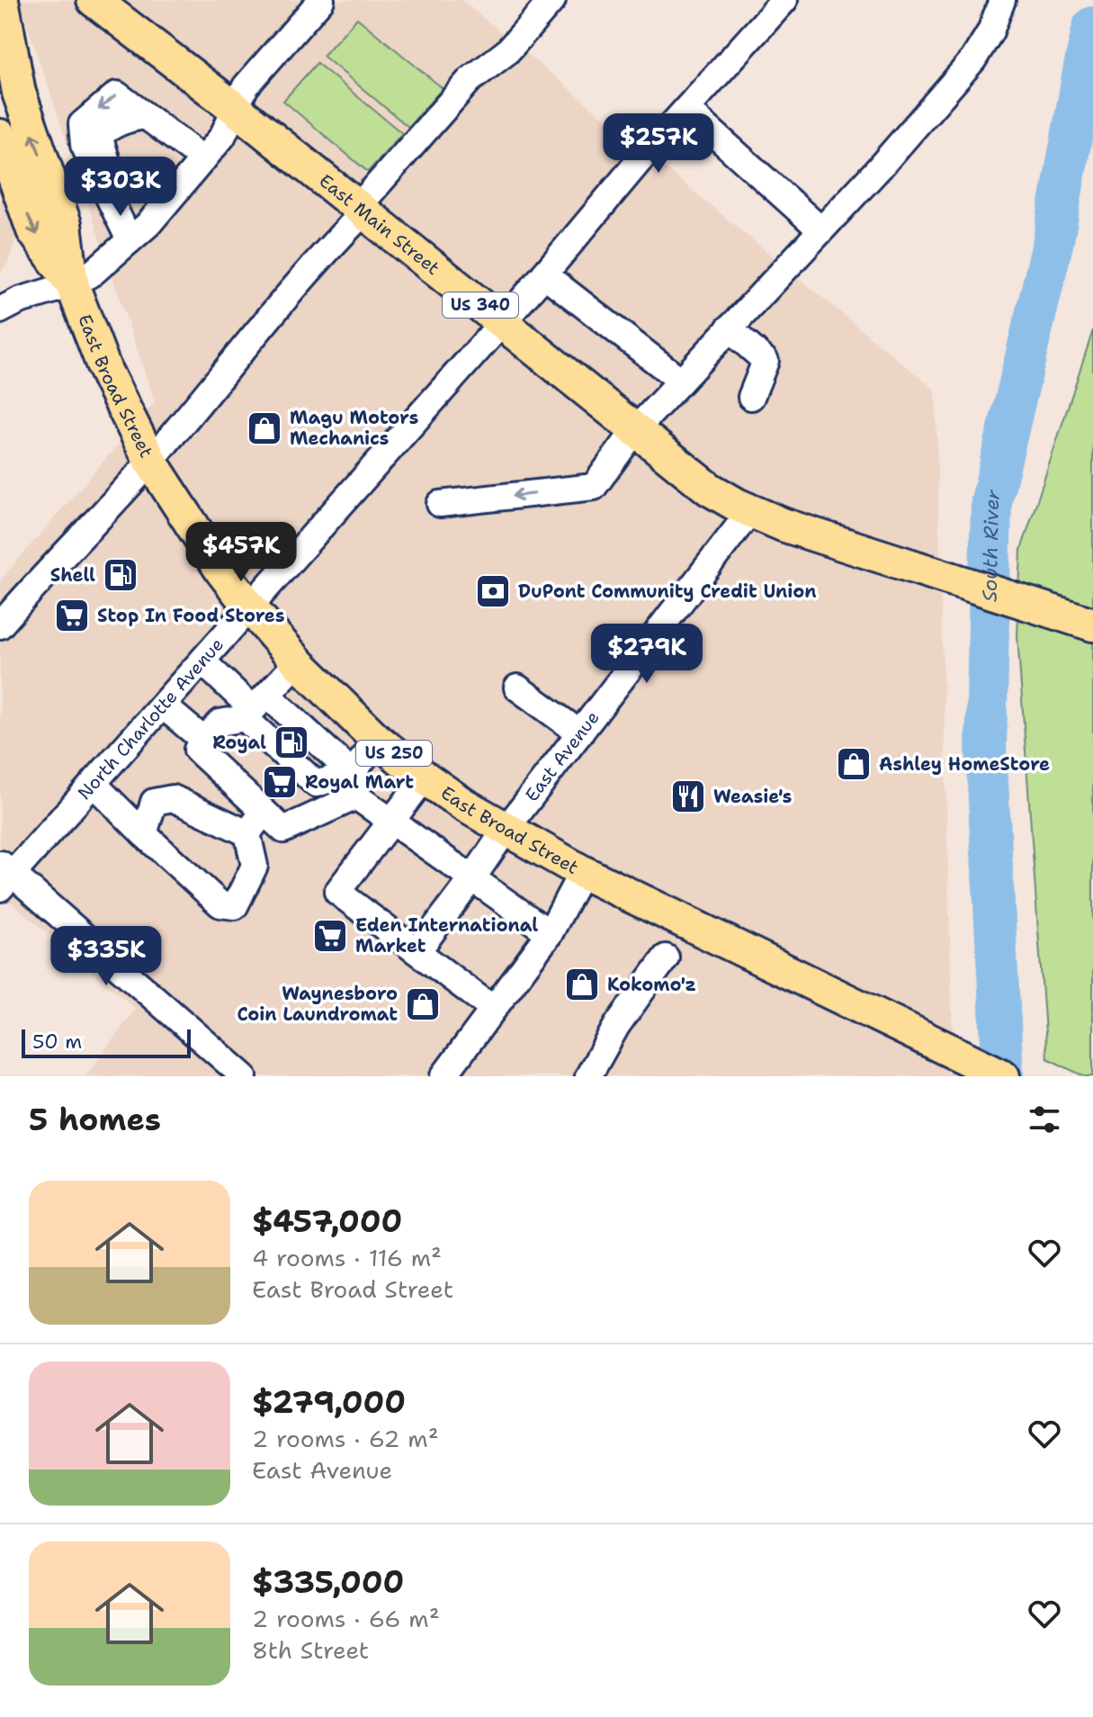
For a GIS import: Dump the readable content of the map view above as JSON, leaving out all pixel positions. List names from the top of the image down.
{
  "streets": {
    "main road": [
      "East Main Street",
      "US 340",
      "East Broad Street",
      "US 250"
    ],
    "street": ["North Charlotte Avenue", "East Avenue"]
  },
  "crossings": [
    ["East Main Street", "North Charlotte Avenue"],
    ["East Main Street", "East Avenue"],
    ["East Broad Street", "North Charlotte Avenue"],
    ["East Broad Street", "East Avenue"]
  ],
  "water": ["South River"],
  "places": {
    "shop": [
      "Magu Motors Mechanics",
      "Ashley HomeStore",
      "Kokomo'z",
      "Waynesboro Coin Laundromat"
    ],
    "fuel station": ["Shell", "Royal"],
    "bank": ["DuPont Community Credit Union"],
    "supermarket": ["Stop In Food Stores", "Royal Mart", "Eden International Market"],
    "restaurant": ["Weasie's"]
  },
  "scale_bar": "50 m",
  "page": {
    "price": [
      "$257K",
      "$303K",
      "$457K",
      "$279K",
      "$335K"
    ],
    "scale": "50 m",
    "heading": "5 homes",
    "list": [
      {
        "name": "$457,000",
        "note": "4 rooms · 116 m² · East Broad Street"
      },
      {
        "name": "$279,000",
        "note": "2 rooms · 62 m² · East Avenue"
      },
      {
        "name": "$335,000",
        "note": "2 rooms · 66 m² · 8th Street"
      }
    ]
  }
}
